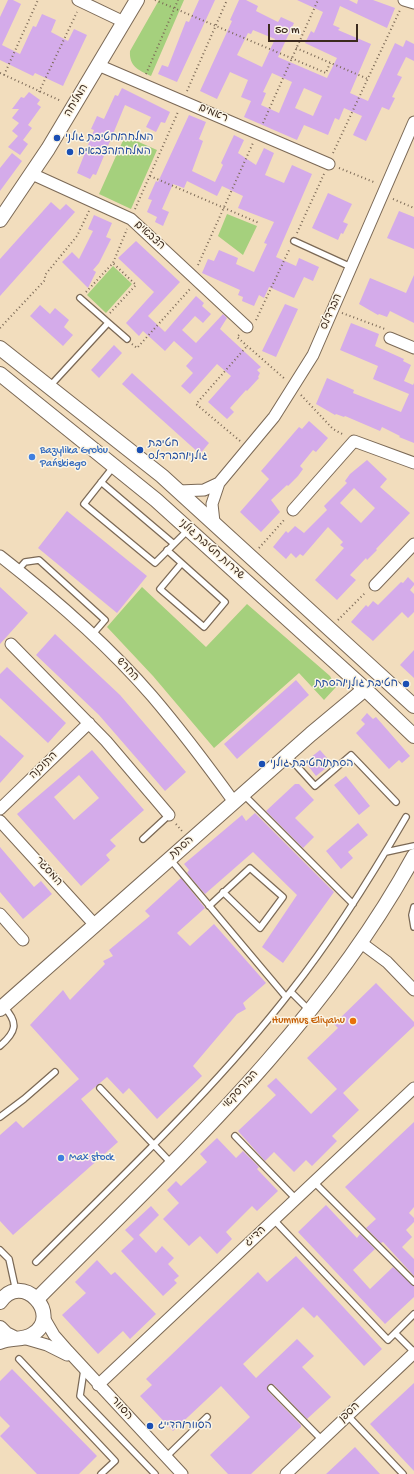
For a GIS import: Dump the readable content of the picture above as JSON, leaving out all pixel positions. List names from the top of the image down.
{
  "streets": {
    "street": [
      "המליחה",
      "ראמים",
      "הצבאים",
      "הברדלס",
      "שדרות חטיבת גולני",
      "החרש",
      "התוכנה",
      "הסתת",
      "המסגר",
      "הבורסקאי",
      "הדייג",
      "הסוור",
      "הספן"
    ]
  },
  "crossings": [
    ["המליחה", "ראמים"],
    ["המליחה", "הצבאים"],
    ["הברדלס", "שדרות חטיבת גולני"],
    ["שדרות חטיבת גולני", "הסתת"],
    ["החרש", "הסתת"],
    ["הסתת", "המסגר"],
    ["הדייג", "הסוור"]
  ],
  "places": [
    "המלחה/חטיבת גולני",
    "המלחה/הצבאים",
    "חטיבת גולני/הברדלס",
    "Bazylika Grobu Pańskiego",
    "חטיבת גולני/הסתת",
    "הסתת/חטיבת גולני",
    "Hummus Eliyahu",
    "Max stock",
    "הסוור/הדייג"
  ],
  "scale_bar": "50 m"
}
